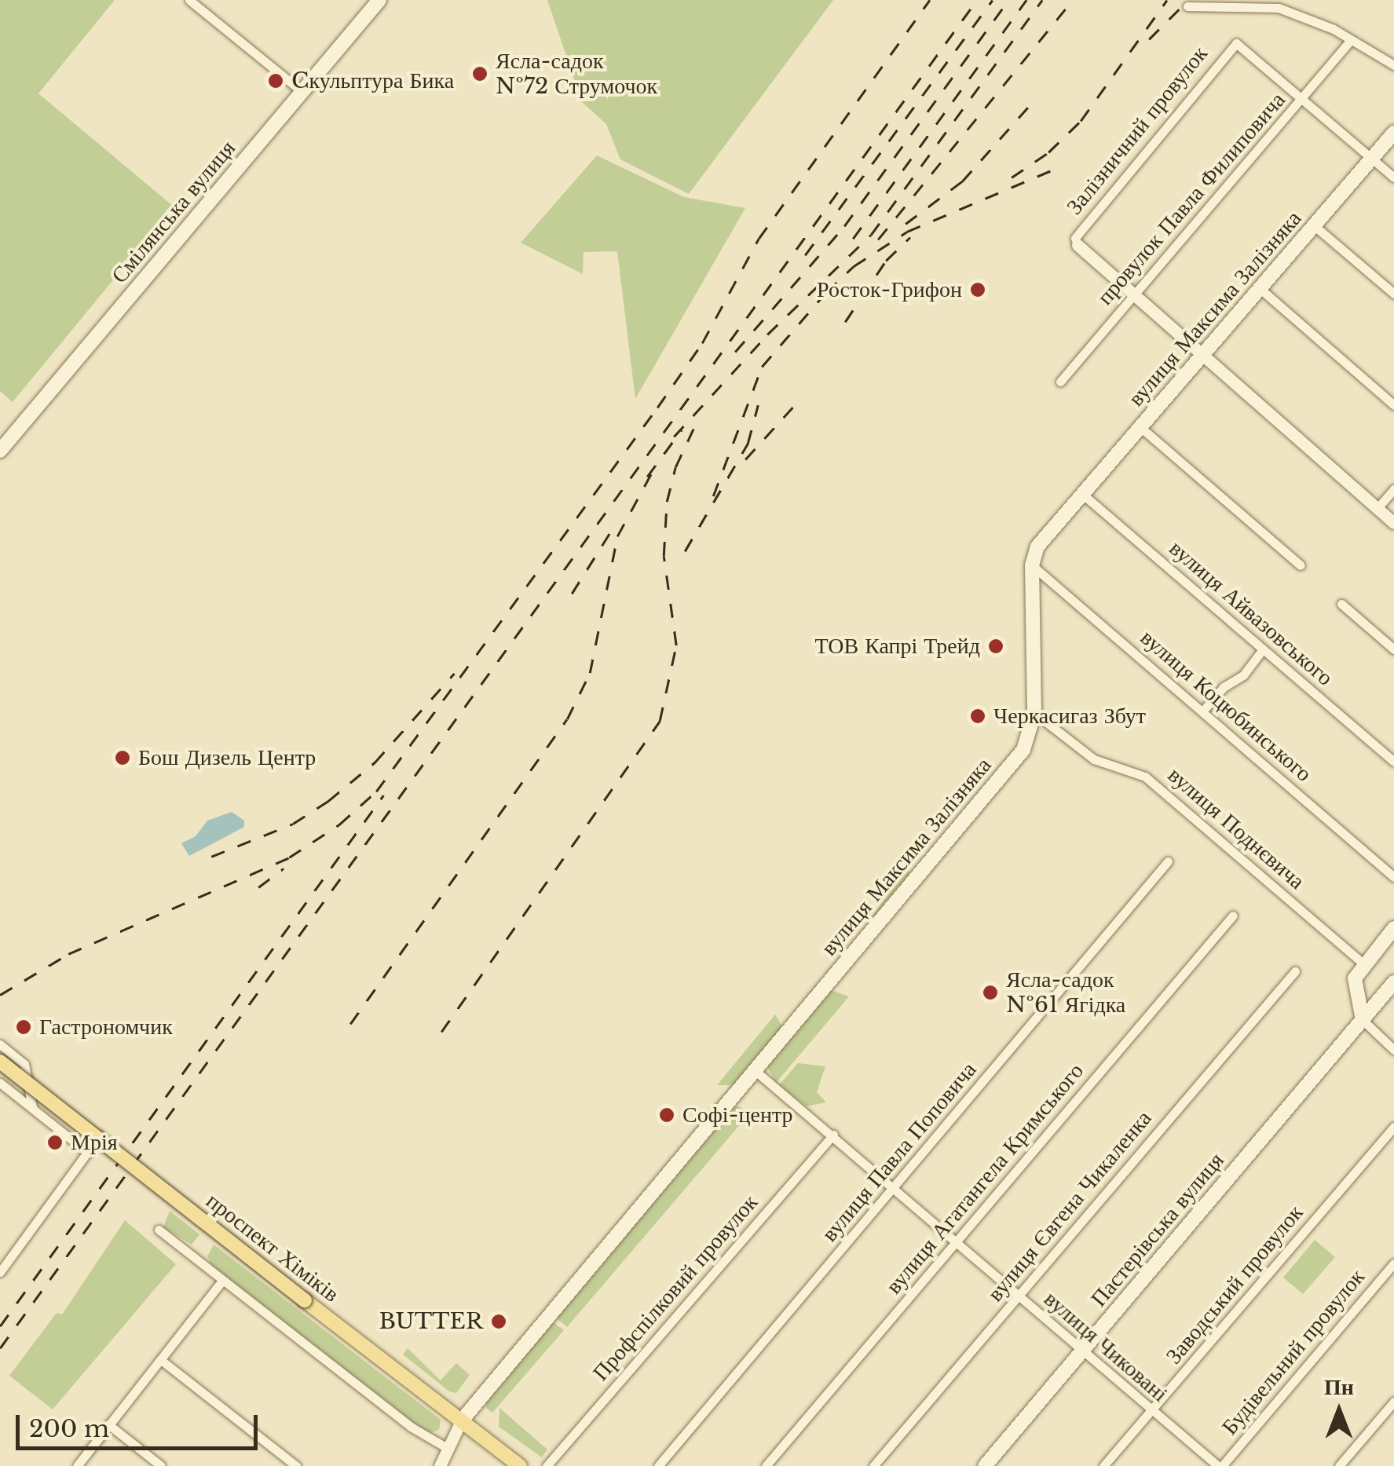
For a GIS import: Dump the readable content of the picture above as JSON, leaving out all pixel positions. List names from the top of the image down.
{
  "streets": {
    "main road": [
      "Смілянська вулиця",
      "вулиця Максима Залізняка",
      "Пастерівська вулиця",
      "проспект Хіміків"
    ],
    "street": [
      "Залізничний провулок",
      "провулок Павла Филиповича",
      "вулиця Айвазовського",
      "вулиця Коцюбинського",
      "вулиця Поднєвича",
      "вулиця Павла Поповича",
      "вулиця Агатангела Кримського",
      "вулиця Євгена Чикаленка",
      "Заводський провулок",
      "Профспілковий провулок",
      "вулиця Чиковані",
      "Будівельний провулок"
    ]
  },
  "crossings": [
    ["Залізничний провулок", "провулок Павла Филиповича"],
    ["вулиця Максима Залізняка", "вулиця Айвазовського"],
    ["вулиця Максима Залізняка", "вулиця Коцюбинського"],
    ["вулиця Максима Залізняка", "вулиця Поднєвича"],
    ["вулиця Максима Залізняка", "проспект Хіміків"],
    ["вулиця Максима Залізняка", "вулиця Чиковані"],
    ["вулиця Павла Поповича", "вулиця Чиковані"],
    ["вулиця Агатангела Кримського", "вулиця Чиковані"],
    ["вулиця Євгена Чикаленка", "вулиця Чиковані"],
    ["Пастерівська вулиця", "вулиця Чиковані"],
    ["Заводський провулок", "вулиця Чиковані"],
    ["Профспілковий провулок", "вулиця Чиковані"],
    ["вулиця Чиковані", "Будівельний провулок"]
  ],
  "places": [
    "Ясла-садок №72 Струмочок",
    "Cкульптура Бика",
    "Росток-Грифон",
    "ТОВ Капрі Трейд",
    "Черкасигаз Збут",
    "Бош Дизель Центр",
    "Ясла-садок №61 Ягідка",
    "Гастрономчик",
    "Софі-центр",
    "Мрія",
    "BUTTER"
  ],
  "scale_bar": "200 m",
  "north": "top"
}
